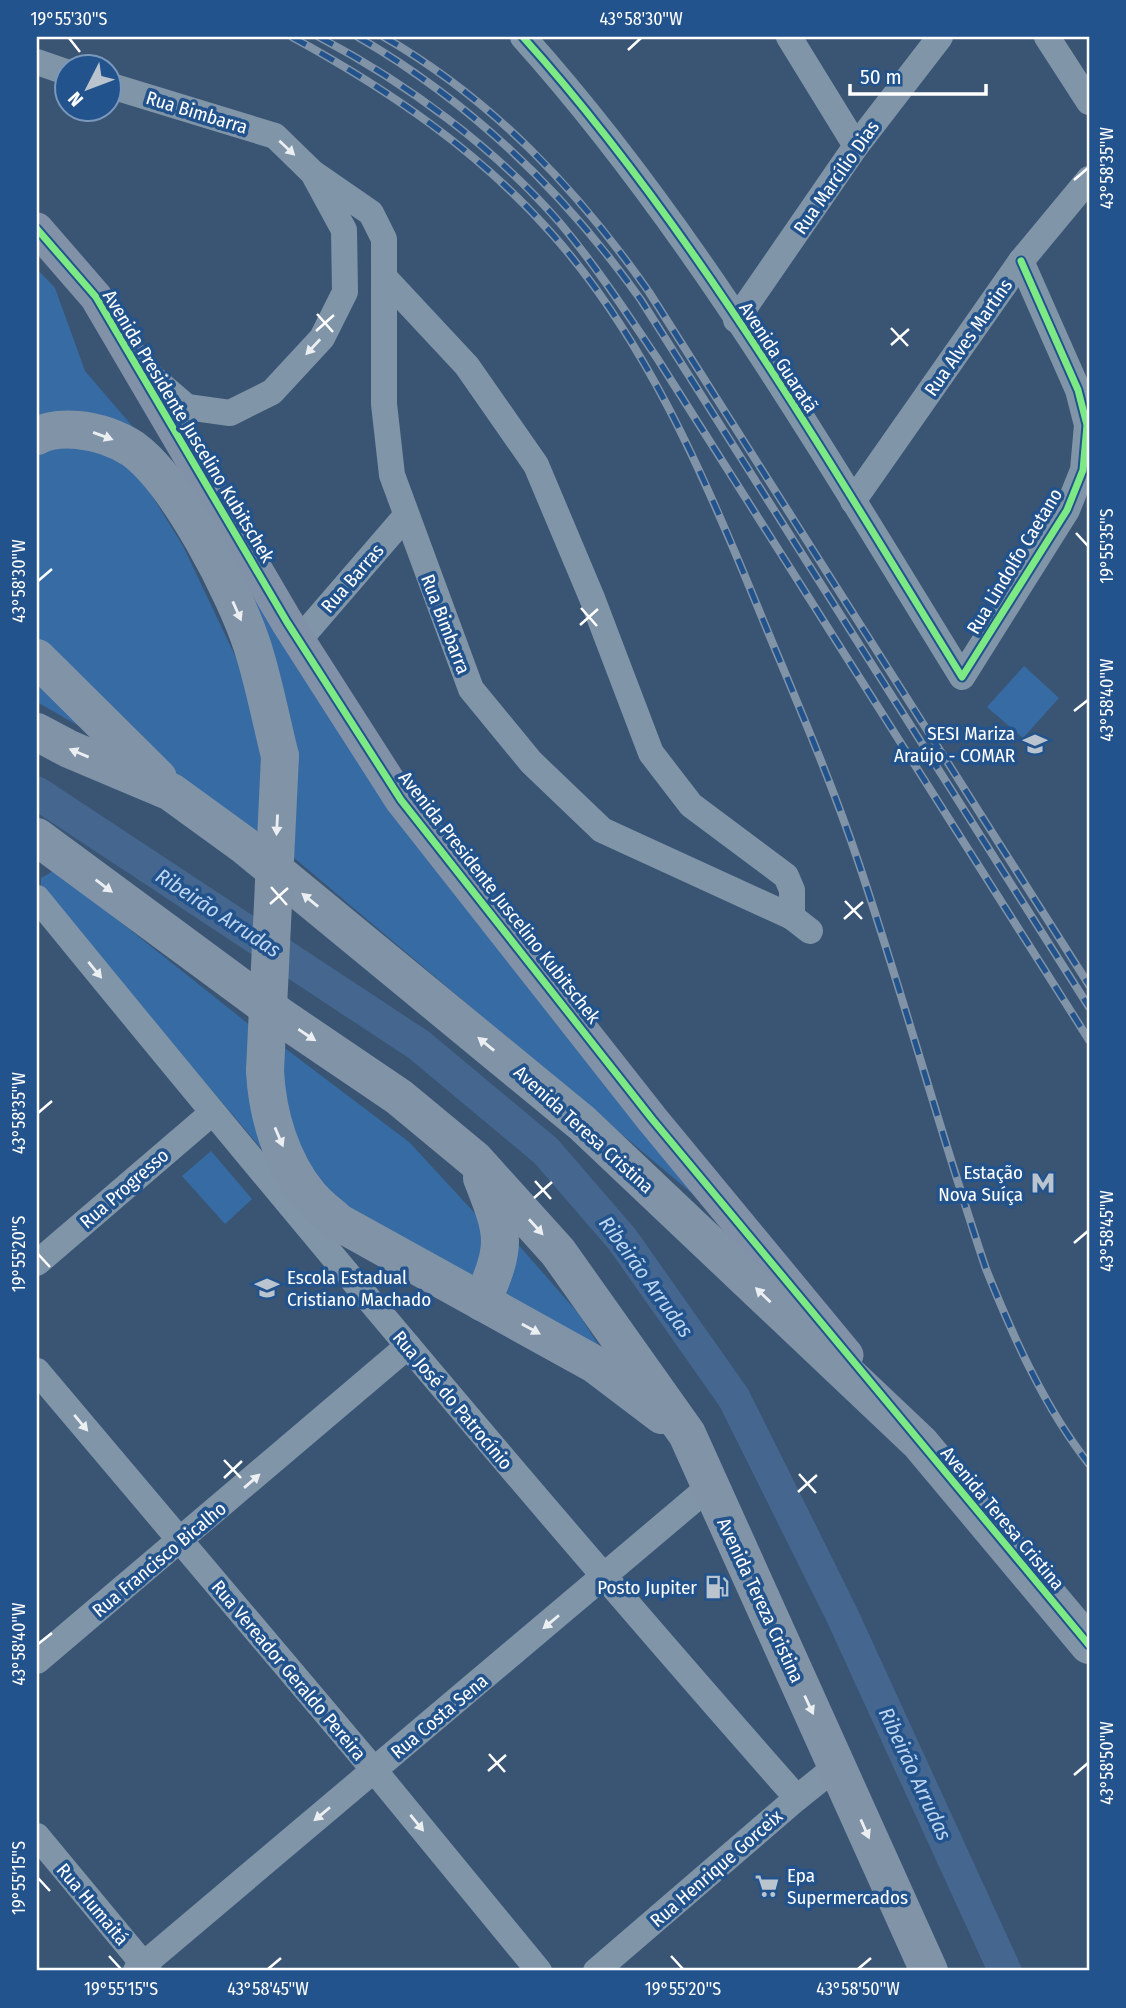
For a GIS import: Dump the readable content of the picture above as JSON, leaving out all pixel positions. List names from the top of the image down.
{
  "streets": {
    "highway": ["Avenida Teresa Cristina", "Avenida Tereza Cristina"],
    "main road": ["Avenida Presidente Juscelino Kubitschek"],
    "street": [
      "Rua Bimbarra",
      "Rua Marcílio Dias",
      "Rua Alves Martins",
      "Avenida Guaratã",
      "Rua Lindolfo Caetano",
      "Rua Barras",
      "Rua Progresso",
      "Rua José do Patrocínio",
      "Rua Francisco Bicalho",
      "Rua Vereador Geraldo Pereira",
      "Rua Costa Sena",
      "Rua Henrique Gorceix",
      "Rua Humaitá"
    ]
  },
  "crossings": [
    ["Rua Bimbarra", "Avenida Presidente Juscelino Kubitschek"],
    ["Rua Bimbarra", "Rua Barras"],
    ["Rua Marcílio Dias", "Avenida Guaratã"],
    ["Rua Alves Martins", "Avenida Guaratã"],
    ["Rua Alves Martins", "Rua Lindolfo Caetano"],
    ["Avenida Guaratã", "Rua Lindolfo Caetano"],
    ["Avenida Presidente Juscelino Kubitschek", "Rua Barras"],
    ["Avenida Presidente Juscelino Kubitschek", "Avenida Teresa Cristina"],
    ["Rua Progresso", "Rua José do Patrocínio"],
    ["Rua José do Patrocínio", "Rua Francisco Bicalho"],
    ["Rua José do Patrocínio", "Rua Costa Sena"],
    ["Rua José do Patrocínio", "Rua Henrique Gorceix"],
    ["Rua Francisco Bicalho", "Rua Vereador Geraldo Pereira"],
    ["Avenida Tereza Cristina", "Rua Costa Sena"],
    ["Avenida Tereza Cristina", "Rua Henrique Gorceix"],
    ["Rua Vereador Geraldo Pereira", "Rua Costa Sena"],
    ["Rua Costa Sena", "Rua Humaitá"]
  ],
  "one_way": [
    "Rua Francisco Bicalho",
    "Avenida Tereza Cristina",
    "Rua Vereador Geraldo Pereira",
    "Rua Costa Sena"
  ],
  "water": ["Ribeirão Arrudas"],
  "places": {
    "school or university": ["SESI Mariza Araújo - COMAR", "Escola Estadual Cristiano Machado"],
    "metro station": ["Estação Nova Suíça"],
    "fuel station": ["Posto Jupiter"],
    "supermarket": ["Epa Supermercados"]
  },
  "scale_bar": "50 m",
  "north": "bottom left",
  "coordinates": [
    "19°55'30\"S",
    "43°58'30\"W",
    "43°58'35\"W",
    "19°55'35\"S",
    "43°58'40\"W",
    "43°58'45\"W",
    "19°55'20\"S",
    "43°58'50\"W",
    "19°55'15\"S"
  ]
}
